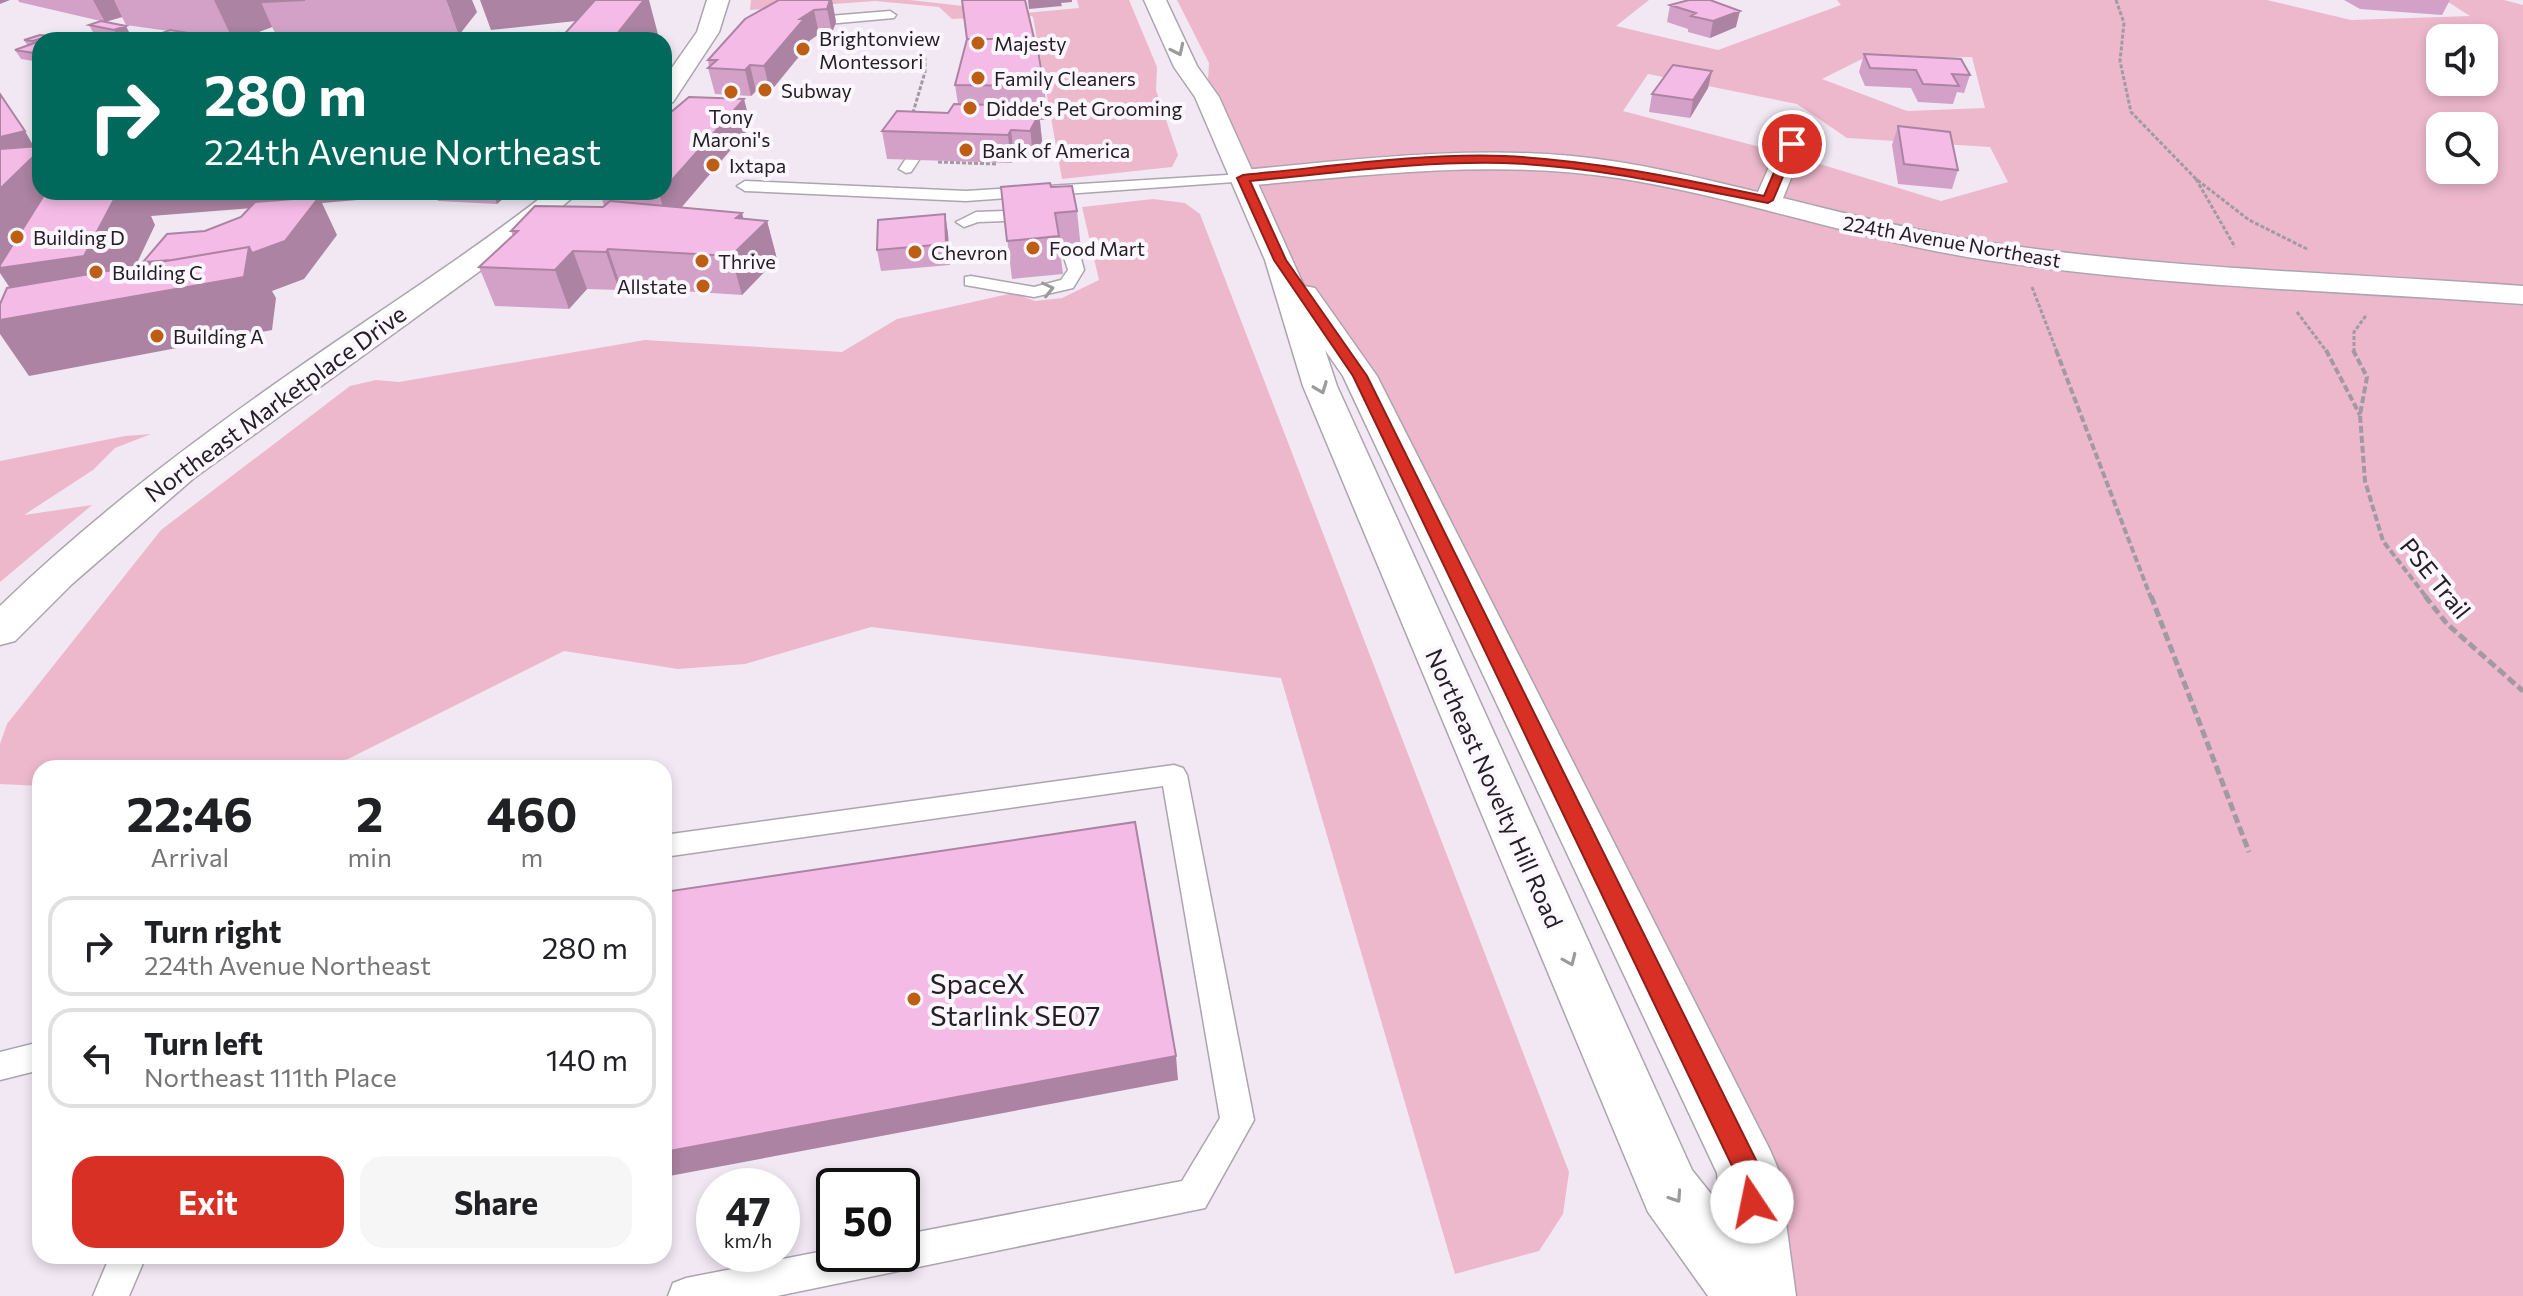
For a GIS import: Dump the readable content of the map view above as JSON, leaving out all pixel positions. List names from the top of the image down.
{
  "streets": {
    "main road": ["224th Avenue Northeast", "Northeast Marketplace Drive", "Northeast Novelty Hill Road"],
    "path": ["PSE Trail"]
  },
  "crossings": [
    ["224th Avenue Northeast", "Northeast Novelty Hill Road"]
  ],
  "places": [
    "Majesty",
    "Brightonview Montessori",
    "Family Cleaners",
    "Subway",
    "Tony Maroni's",
    "Didde's Pet Grooming",
    "Bank of America",
    "Ixtapa",
    "Building D",
    "Food Mart",
    "Chevron",
    "Thrive",
    "Building C",
    "Allstate",
    "Building A",
    "SpaceX Starlink SE07"
  ],
  "page": {
    "turn": ["280 m", "224th Avenue Northeast"],
    "eta": [
      "22:46",
      "Arrival",
      "2",
      "min",
      "460",
      "m"
    ],
    "list": [
      {
        "name": "Turn right",
        "note": "224th Avenue Northeast",
        "value": "280 m"
      },
      {
        "name": "Turn left",
        "note": "Northeast 111th Place",
        "value": "140 m"
      }
    ],
    "buttons": ["Exit", "Share"],
    "speed": "47 km/h",
    "limit": "50"
  }
}
